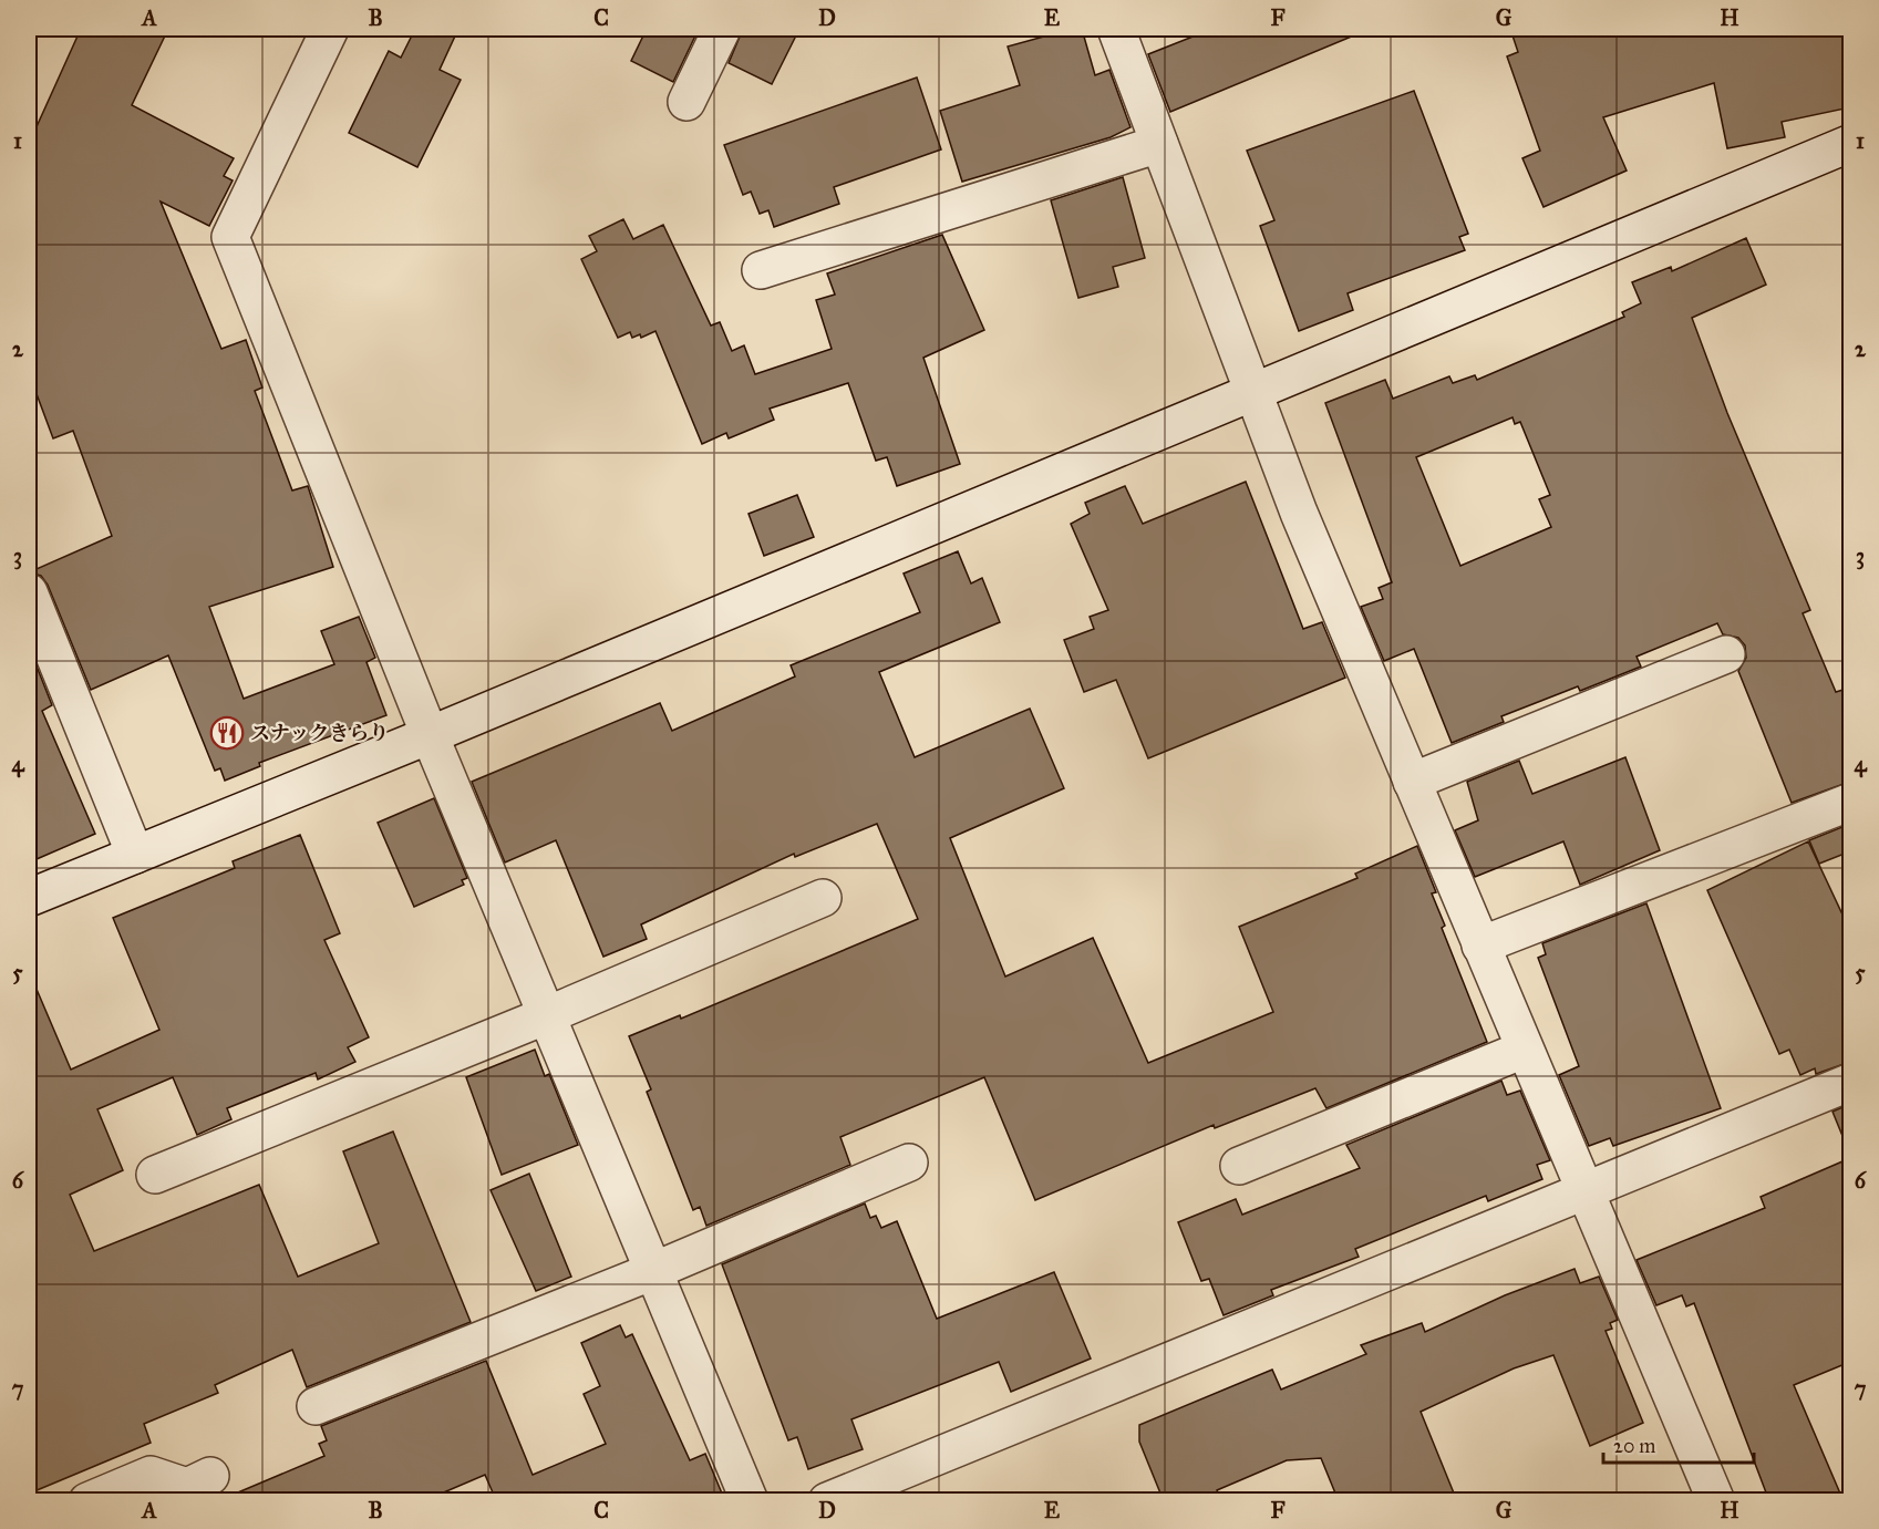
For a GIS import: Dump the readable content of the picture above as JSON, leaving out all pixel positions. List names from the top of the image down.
{
  "places": {
    "restaurant": ["スナックきらり"]
  },
  "scale_bar": "20 m",
  "grid": {
    "columns": [
      "A",
      "B",
      "C",
      "D",
      "E",
      "F",
      "G",
      "H"
    ],
    "rows": [
      "1",
      "2",
      "3",
      "4",
      "5",
      "6",
      "7"
    ]
  }
}
